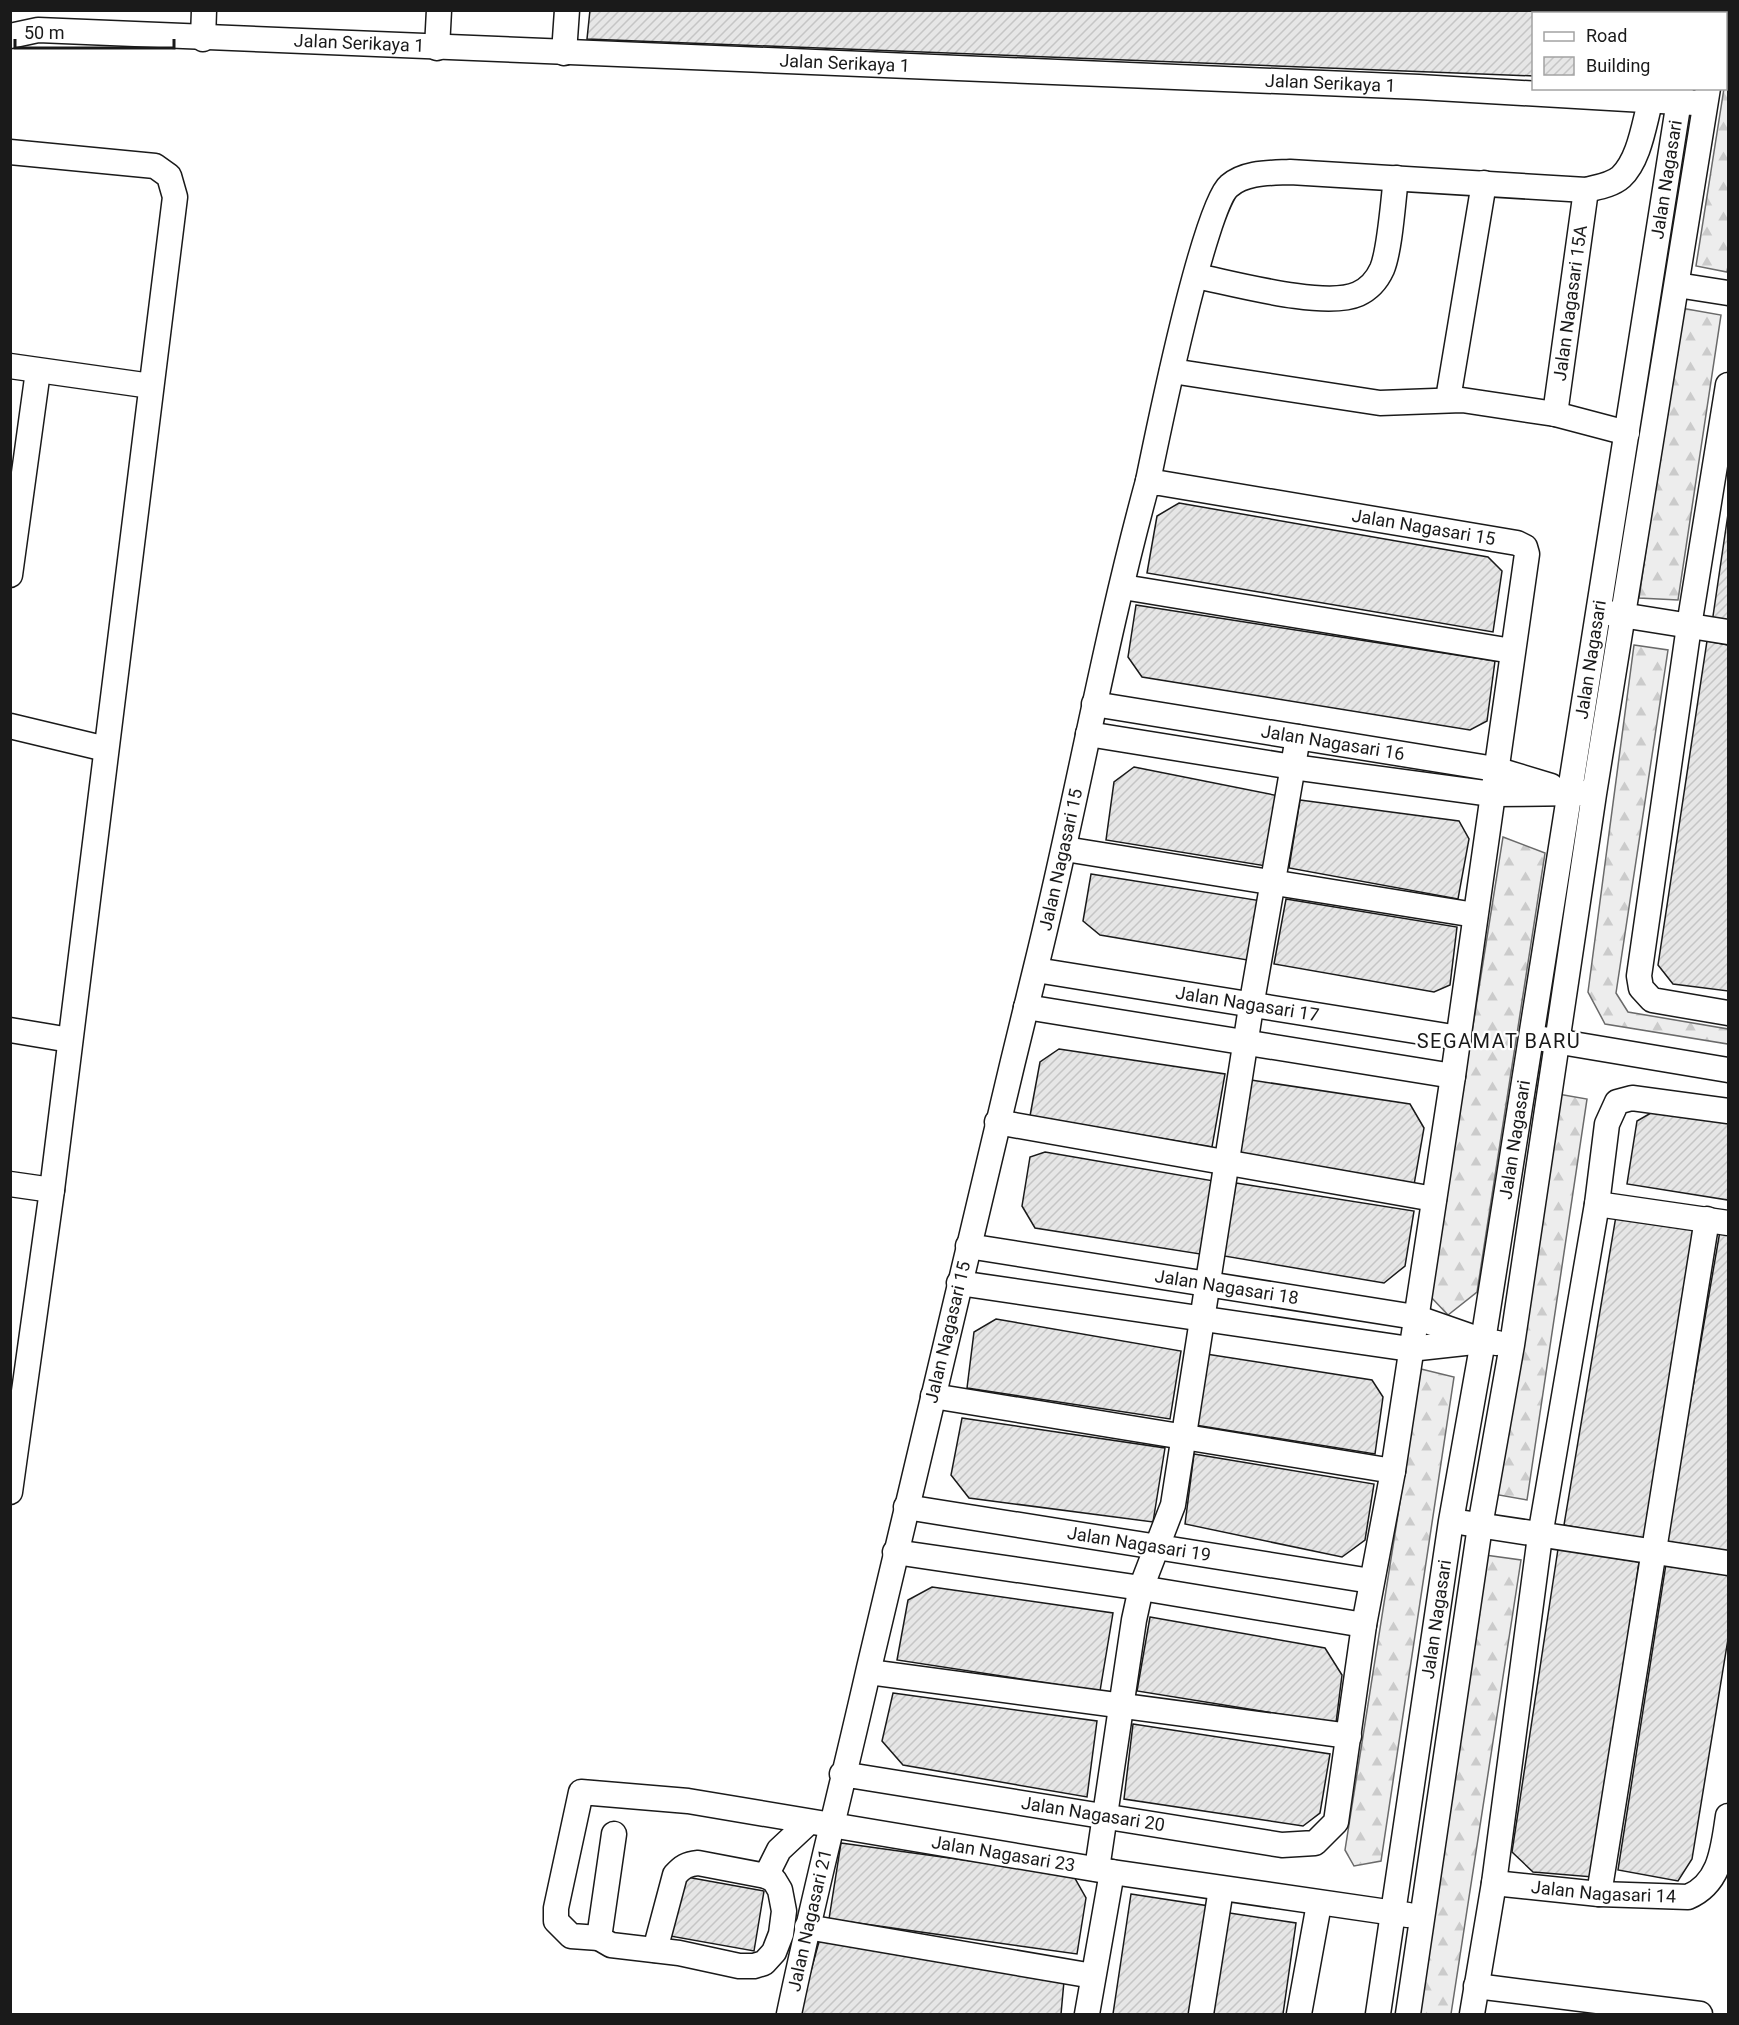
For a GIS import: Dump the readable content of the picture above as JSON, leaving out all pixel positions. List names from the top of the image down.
{
  "streets": {
    "street": [
      "Jalan Serikaya 1",
      "Jalan Nagasari",
      "Jalan Nagasari 15A",
      "Jalan Nagasari 15",
      "Jalan Nagasari 16",
      "Jalan Nagasari 17",
      "Jalan Nagasari 18",
      "Jalan Nagasari 19",
      "Jalan Nagasari 20",
      "Jalan Nagasari 23",
      "Jalan Nagasari 14",
      "Jalan Nagasari 21"
    ]
  },
  "crossings": [
    ["Jalan Serikaya 1", "Jalan Nagasari"],
    ["Jalan Nagasari", "Jalan Nagasari 16"],
    ["Jalan Nagasari", "Jalan Nagasari 18"],
    ["Jalan Nagasari", "Jalan Nagasari 23"],
    ["Jalan Nagasari 15", "Jalan Nagasari 16"],
    ["Jalan Nagasari 15", "Jalan Nagasari 17"],
    ["Jalan Nagasari 15", "Jalan Nagasari 18"],
    ["Jalan Nagasari 15", "Jalan Nagasari 19"],
    ["Jalan Nagasari 15", "Jalan Nagasari 20"],
    ["Jalan Nagasari 15", "Jalan Nagasari 23"],
    ["Jalan Nagasari 15", "Jalan Nagasari 21"],
    ["Jalan Nagasari 23", "Jalan Nagasari 21"]
  ],
  "districts": ["SEGAMAT BARU"],
  "legend": ["Road", "Building"],
  "scale_bar": "50 m"
}
